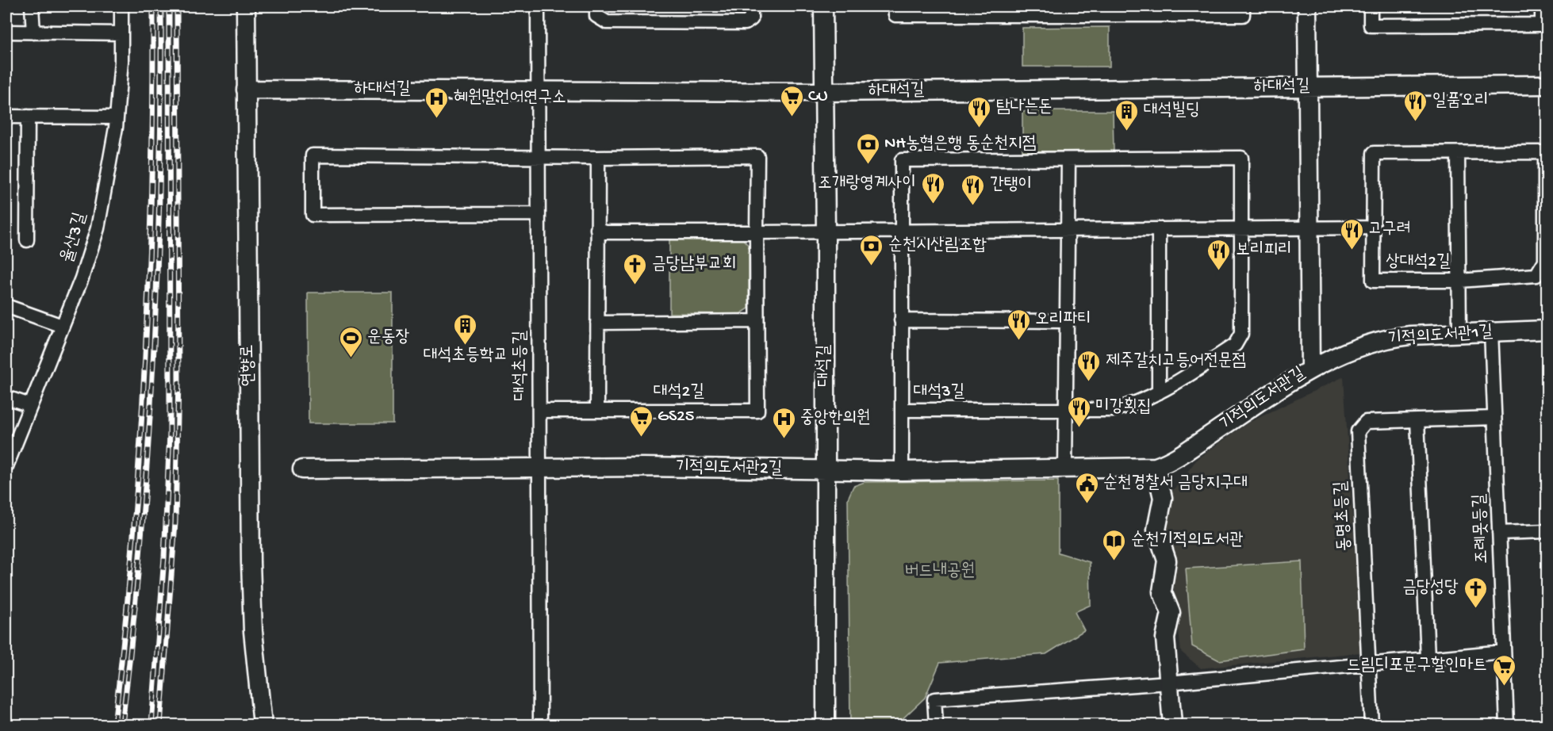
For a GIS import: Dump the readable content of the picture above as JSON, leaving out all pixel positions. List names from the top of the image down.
{
  "streets": {
    "street": [
      "하대석길",
      "율산3길",
      "상대석2길",
      "기적의도서관1길",
      "연향로",
      "대석초등길",
      "대석길",
      "대석2길",
      "대석3길",
      "기적의도서관길",
      "기적의도서관2길",
      "동명초등길",
      "조례못등길"
    ]
  },
  "crossings": [
    ["하대석길", "연향로"],
    ["하대석길", "대석초등길"],
    ["하대석길", "대석길"],
    ["하대석길", "기적의도서관길"],
    ["기적의도서관1길", "기적의도서관길"],
    ["기적의도서관1길", "조례못등길"],
    ["대석초등길", "대석2길"],
    ["대석초등길", "기적의도서관2길"],
    ["대석길", "기적의도서관2길"],
    ["기적의도서관길", "기적의도서관2길"],
    ["동명초등길", "조례못등길"]
  ],
  "parks": ["버드내공원"],
  "places": {
    "supermarket": ["CU", "GS25", "드림디포문구할인마트"],
    "hospital": ["혜원말언어연구소", "중앙한의원"],
    "restaurant": [
      "일품오리",
      "탐나는돈",
      "조개랑영계사이",
      "간탱이",
      "고구려",
      "보리피리",
      "오리파티",
      "제주갈치고등어전문점",
      "미강횟집"
    ],
    "building": ["대석빌딩", "대석초등학교"],
    "bank": ["NH농협은행 동순천지점", "순천시산림조합"],
    "church": ["금당남부교회", "금당성당"],
    "sports": ["운동장"],
    "public building": ["순천경찰서 금당지구대"],
    "library": ["순천기적의도서관"]
  }
}
